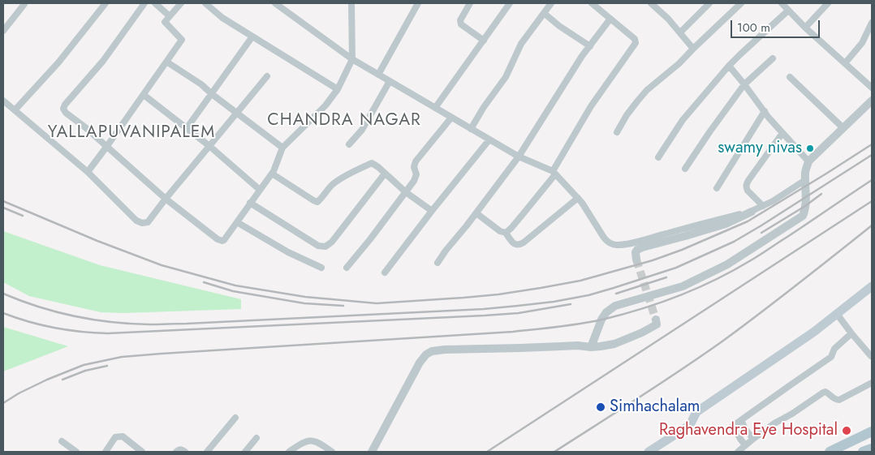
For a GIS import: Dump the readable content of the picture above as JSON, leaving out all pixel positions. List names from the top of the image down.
{
  "districts": ["CHANDRA NAGAR", "YALLAPUVANIPALEM"],
  "places": ["swamy nivas", "Simhachalam", "Raghavendra Eye Hospital"],
  "scale_bar": "100 m"
}
